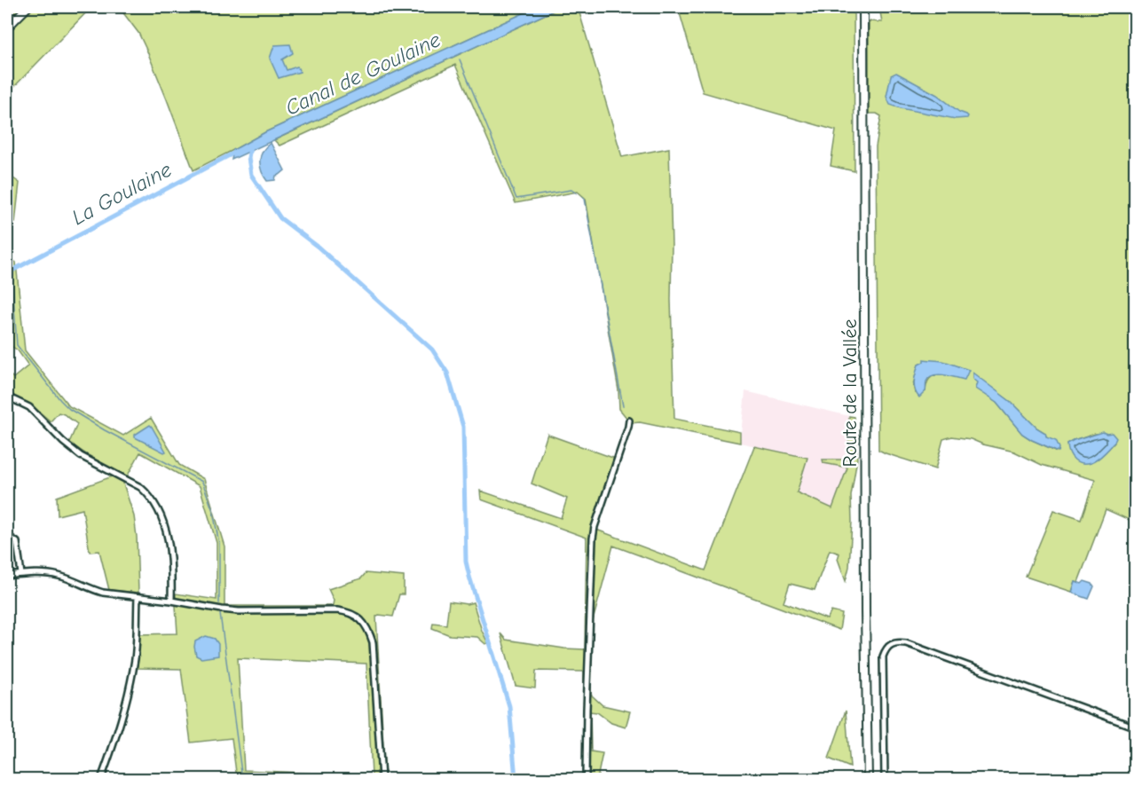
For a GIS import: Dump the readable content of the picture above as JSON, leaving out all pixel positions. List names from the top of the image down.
{
  "streets": {
    "main road": ["Route de la Vallée"]
  },
  "water": ["Canal de Goulaine", "La Goulaine"]
}
